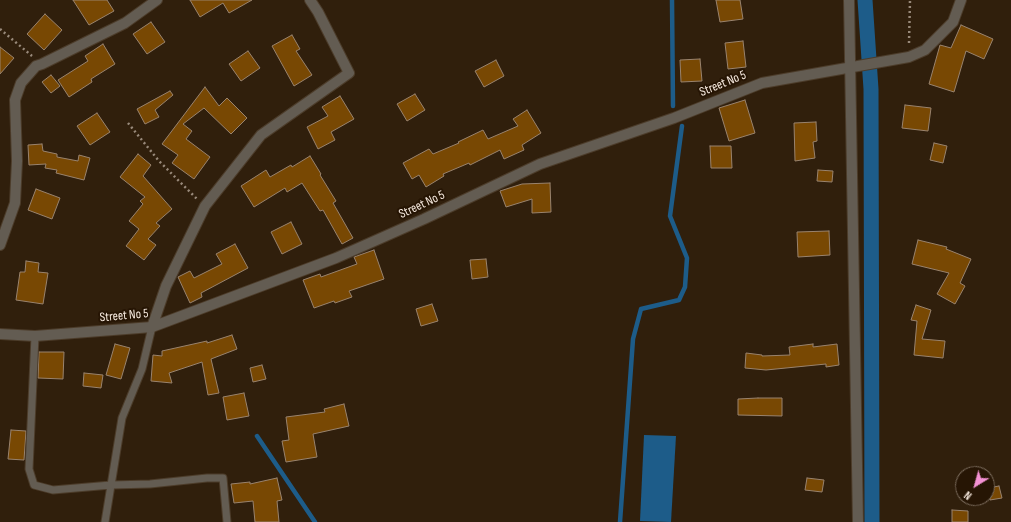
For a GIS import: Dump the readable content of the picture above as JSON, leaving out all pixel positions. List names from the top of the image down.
{
  "streets": {
    "street": ["Street No 5"]
  },
  "north": "bottom left"
}
